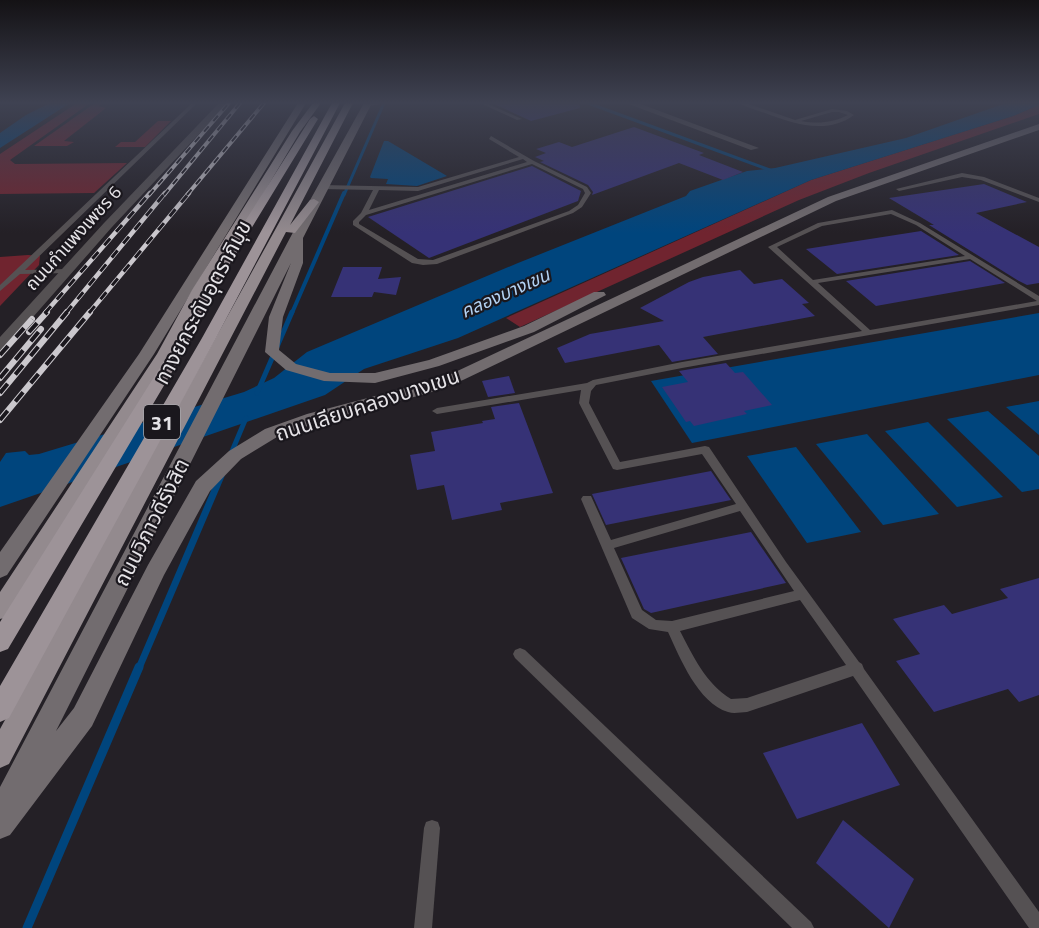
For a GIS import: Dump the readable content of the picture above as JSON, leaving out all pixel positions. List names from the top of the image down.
{
  "streets": {
    "highway": ["ทางยกระดับอุตราภิมุข", "31", "ถนนวิภาวดีรังสิต"],
    "main road": ["ถนนเลียบคลองบางเขน"],
    "street": ["ถนนกำแพงเพชร 6"]
  },
  "crossings": [
    ["ถนนเลียบคลองบางเขน", "ถนนวิภาวดีรังสิต"]
  ],
  "water": ["คลองบางเขน"]
}
